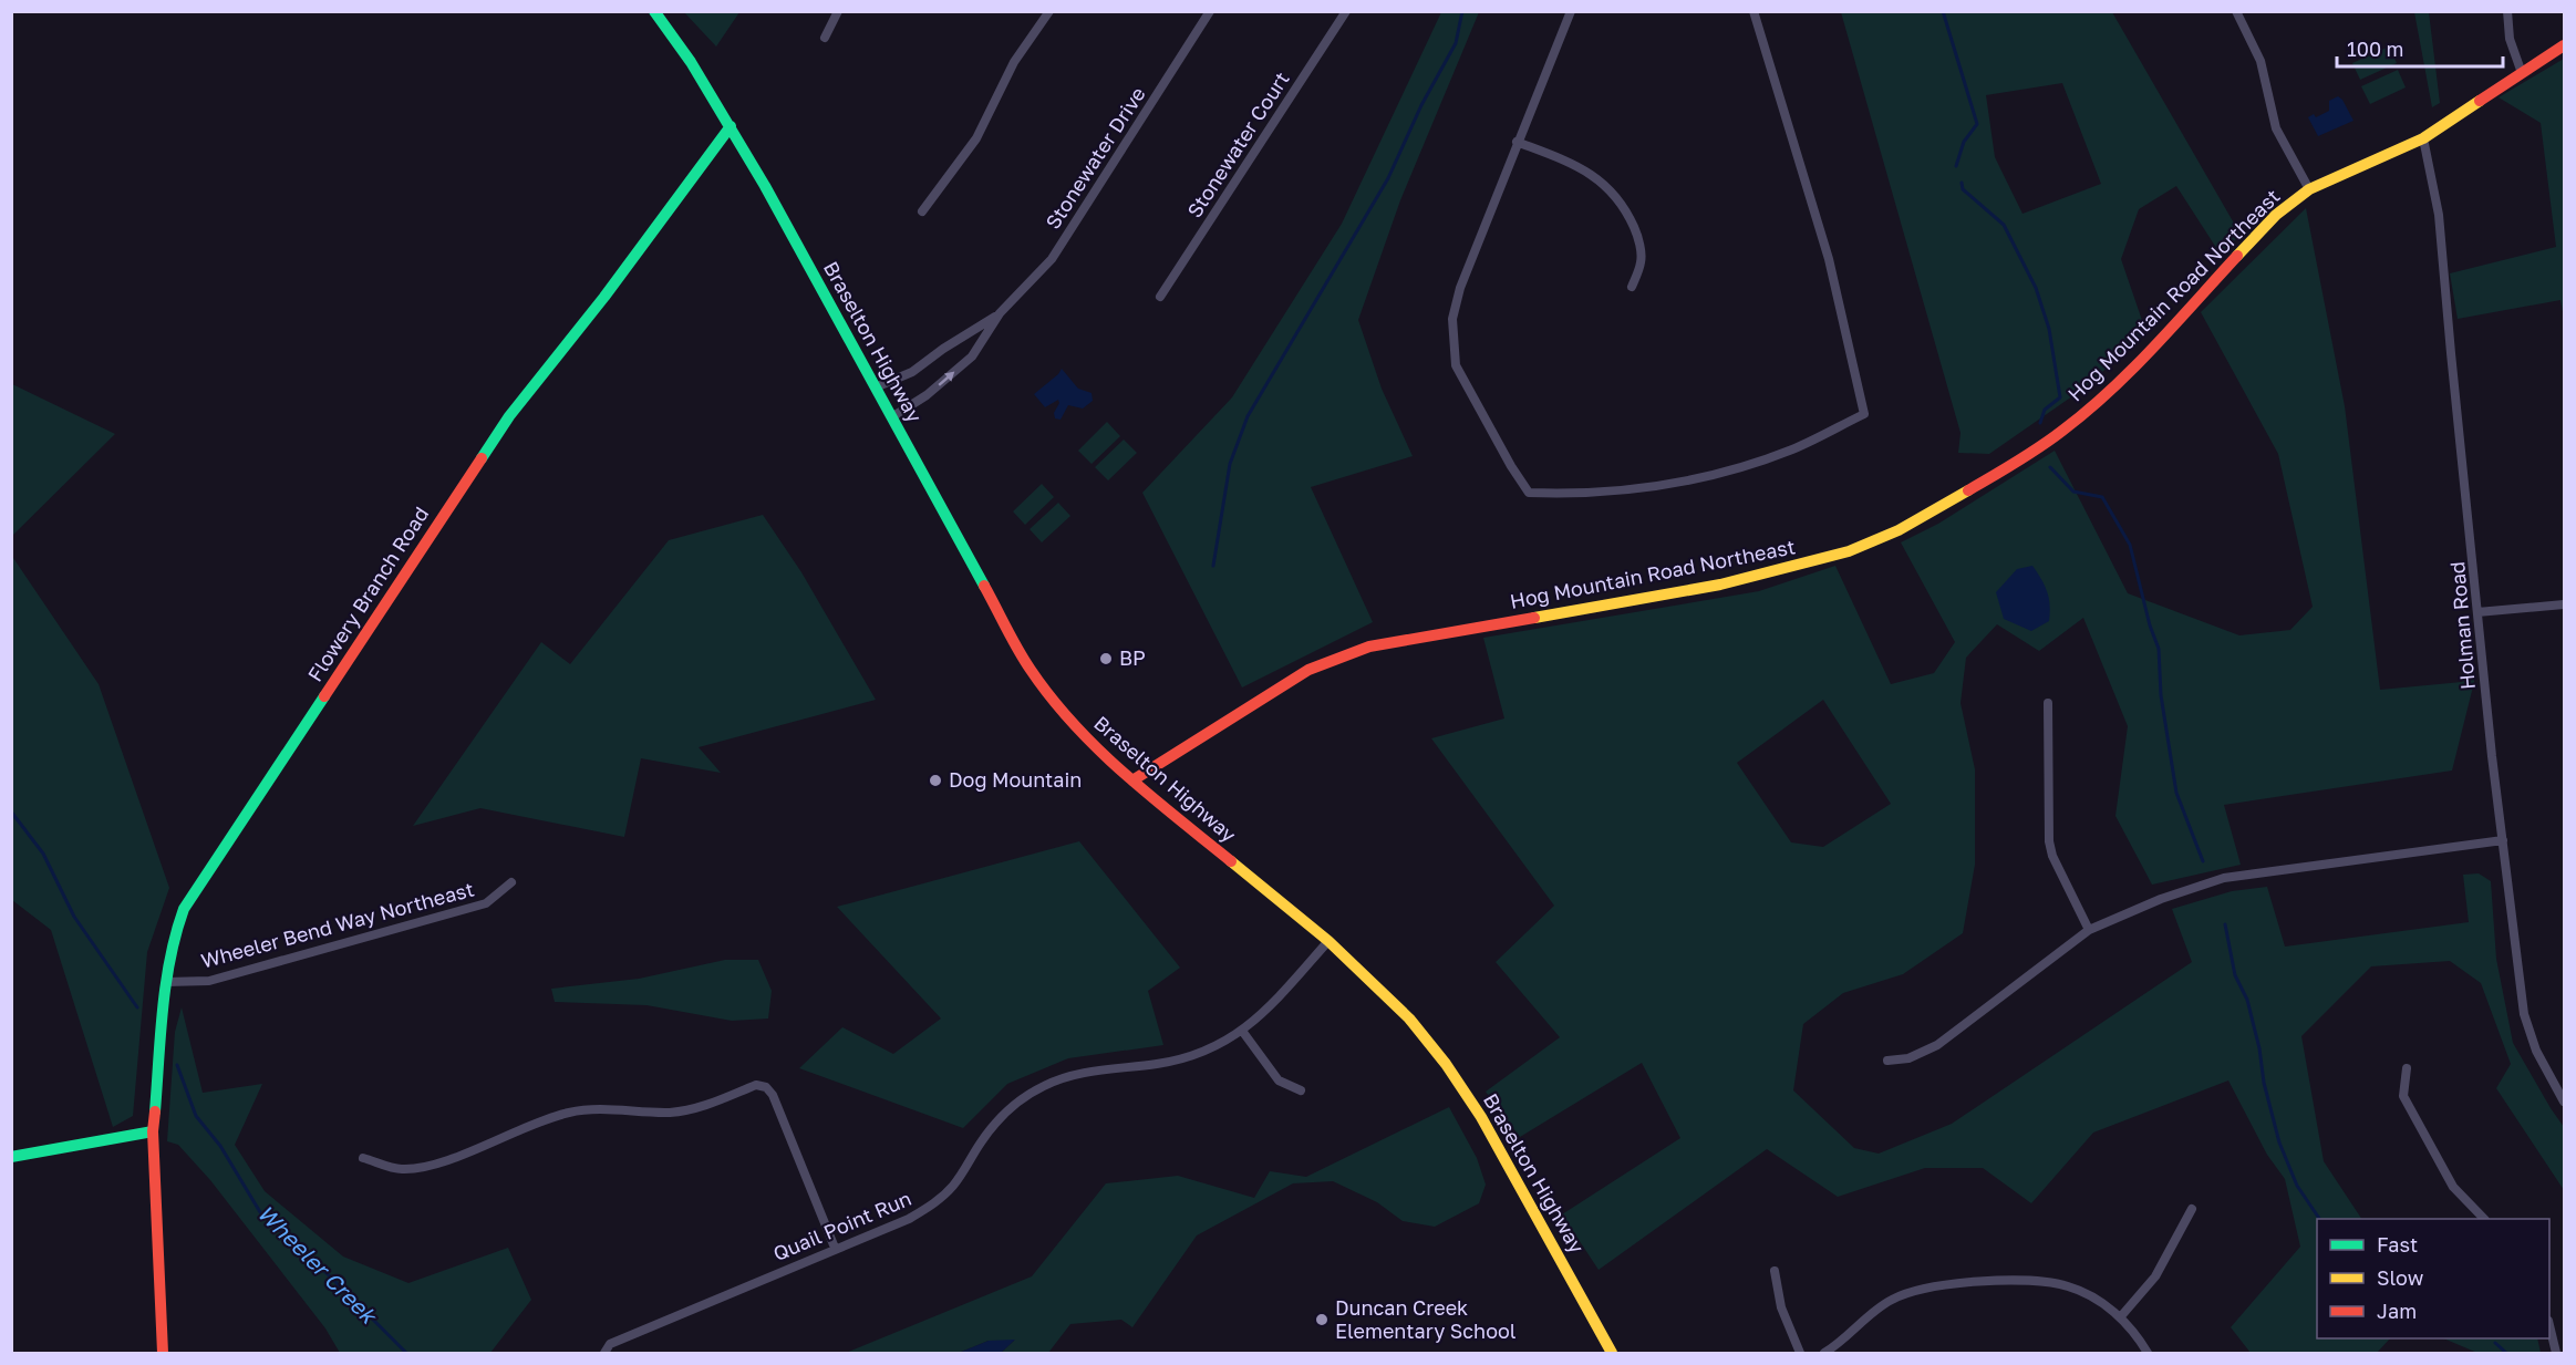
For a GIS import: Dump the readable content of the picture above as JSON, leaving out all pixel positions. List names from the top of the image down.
{
  "streets": {
    "street": [
      "Stonewater Court",
      "Stonewater Drive",
      "Hog Mountain Road Northeast",
      "Braselton Highway",
      "Flowery Branch Road",
      "Holman Road",
      "Wheeler Bend Way Northeast",
      "Quail Point Run"
    ]
  },
  "crossings": [
    ["Stonewater Drive", "Braselton Highway"],
    ["Hog Mountain Road Northeast", "Braselton Highway"],
    ["Hog Mountain Road Northeast", "Holman Road"],
    ["Braselton Highway", "Flowery Branch Road"],
    ["Braselton Highway", "Quail Point Run"],
    ["Flowery Branch Road", "Wheeler Bend Way Northeast"]
  ],
  "water": ["Wheeler Creek"],
  "places": ["BP", "Dog Mountain", "Duncan Creek Elementary School"],
  "legend": ["Fast", "Slow", "Jam"],
  "scale_bar": "100 m"
}
